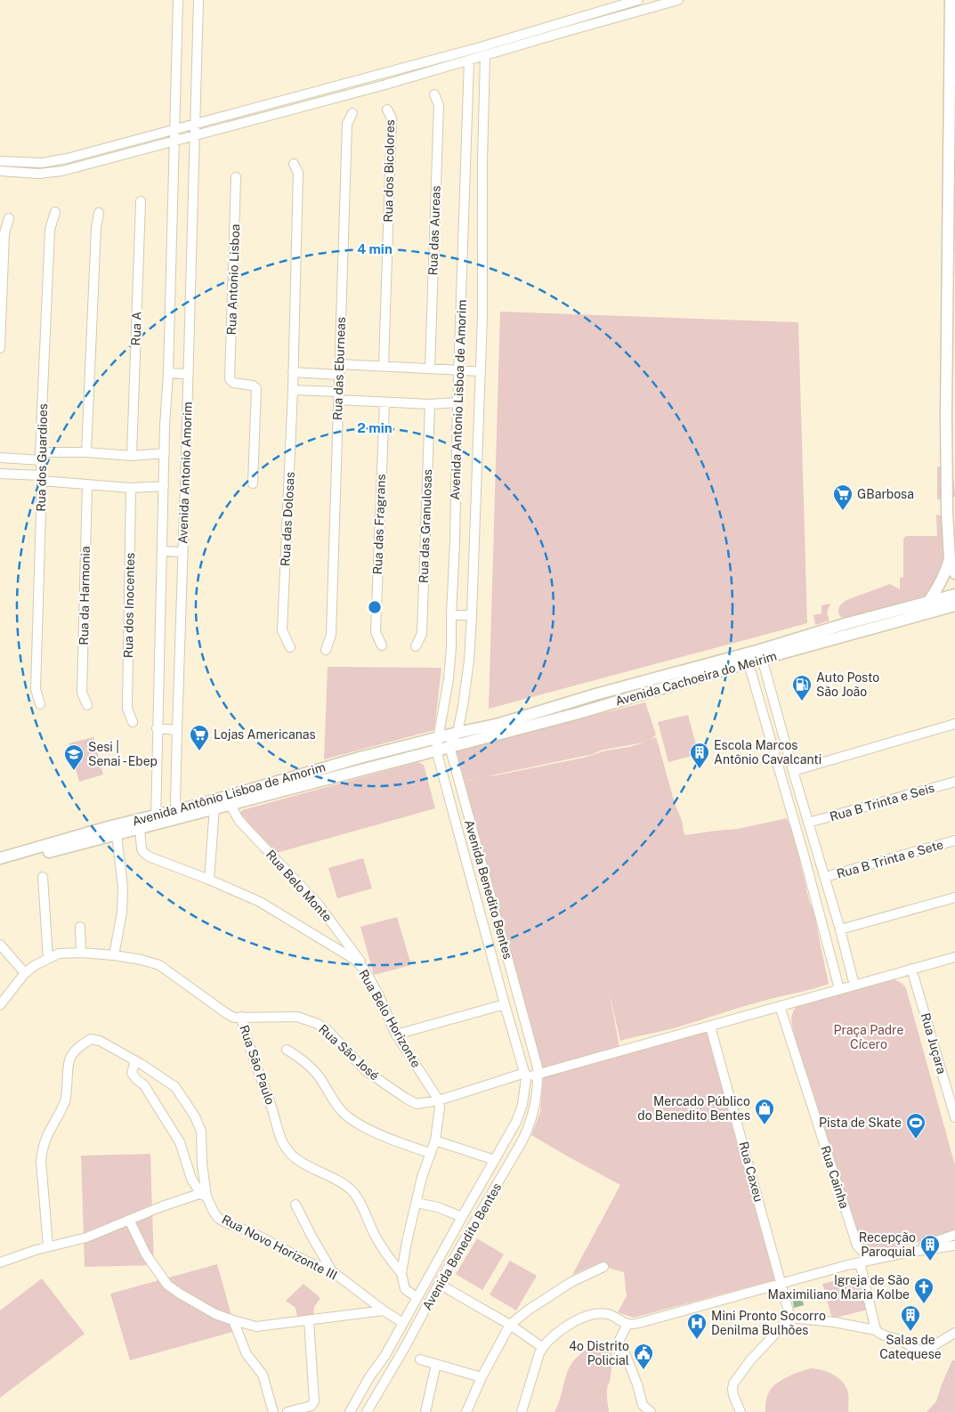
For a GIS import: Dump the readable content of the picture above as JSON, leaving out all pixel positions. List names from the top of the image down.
{
  "streets": {
    "main road": ["Avenida Cachoeira do Meirim", "Avenida Antônio Lisboa de Amorim"],
    "street": [
      "Rua dos Bicolores",
      "Rua das Aureas",
      "Rua Antonio Lisboa",
      "Rua A",
      "Rua das Eburneas",
      "Avenida Antonio Lisboa de Amorim",
      "Rua dos Guardioes",
      "Avenida Antonio Amorim",
      "Rua das Dolosas",
      "Rua das Fragrans",
      "Rua das Granulosas",
      "Rua da Harmonia",
      "Rua dos Inocentes",
      "Rua B Trinta e Seis",
      "Rua B Trinta e Sete",
      "Rua Belo Monte",
      "Avenida Benedito Bentes",
      "Rua Belo Horizonte",
      "Rua Juçara",
      "Rua São José",
      "Rua São Paulo",
      "Rua Caxeu",
      "Rua Cainha",
      "Rua Novo Horizonte III"
    ]
  },
  "crossings": [
    ["Rua A", "Avenida Antonio Amorim"],
    ["Avenida Antonio Lisboa de Amorim", "Avenida Cachoeira do Meirim"],
    ["Avenida Antonio Lisboa de Amorim", "Avenida Antônio Lisboa de Amorim"],
    ["Avenida Antonio Lisboa de Amorim", "Avenida Benedito Bentes"],
    ["Rua dos Guardioes", "Avenida Antonio Amorim"],
    ["Avenida Antonio Amorim", "Rua da Harmonia"],
    ["Avenida Antonio Amorim", "Rua dos Inocentes"],
    ["Avenida Antonio Amorim", "Avenida Antônio Lisboa de Amorim"],
    ["Avenida Cachoeira do Meirim", "Avenida Antônio Lisboa de Amorim"],
    ["Avenida Cachoeira do Meirim", "Avenida Benedito Bentes"],
    ["Avenida Antônio Lisboa de Amorim", "Rua Belo Monte"],
    ["Avenida Antônio Lisboa de Amorim", "Avenida Benedito Bentes"],
    ["Avenida Antônio Lisboa de Amorim", "Rua Belo Horizonte"],
    ["Rua Belo Monte", "Rua Belo Horizonte"],
    ["Avenida Benedito Bentes", "Rua São José"],
    ["Avenida Benedito Bentes", "Rua Novo Horizonte III"],
    ["Rua Belo Horizonte", "Rua São José"],
    ["Rua São José", "Rua São Paulo"]
  ],
  "parks": ["Praça Padre Cícero"],
  "places": {
    "supermarket": ["GBarbosa", "Lojas Americanas"],
    "fuel station": ["Auto Posto São João"],
    "building": ["Escola Marcos Antônio Cavalcanti", "Recepção Paroquial", "Salas de Catequese"],
    "school or university": ["Sesi | Senai - Ebep"],
    "shop": ["Mercado Público do Benedito Bentes"],
    "sports": ["Pista de Skate"],
    "church": ["Igreja de São Maximiliano Maria Kolbe"],
    "hospital": ["Mini Pronto Socorro Denilma Bulhões"],
    "public building": ["4o Distrito Policial"]
  },
  "rings": ["4 min", "2 min"]
}
